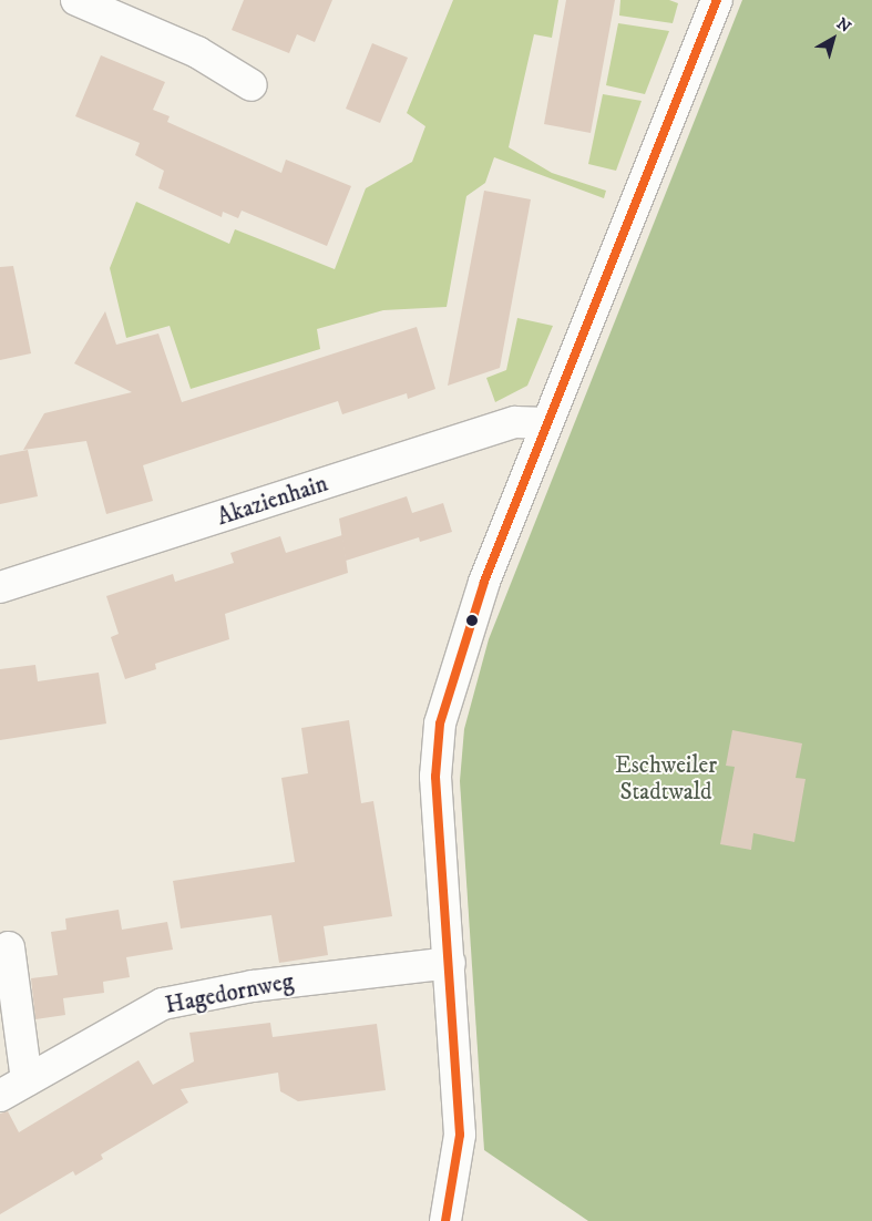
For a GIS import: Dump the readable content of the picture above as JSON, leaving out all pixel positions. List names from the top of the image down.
{
  "streets": {
    "street": ["Akazienhain", "Hagedornweg"]
  },
  "parks": ["Eschweiler Stadtwald"],
  "north": "top right"
}
